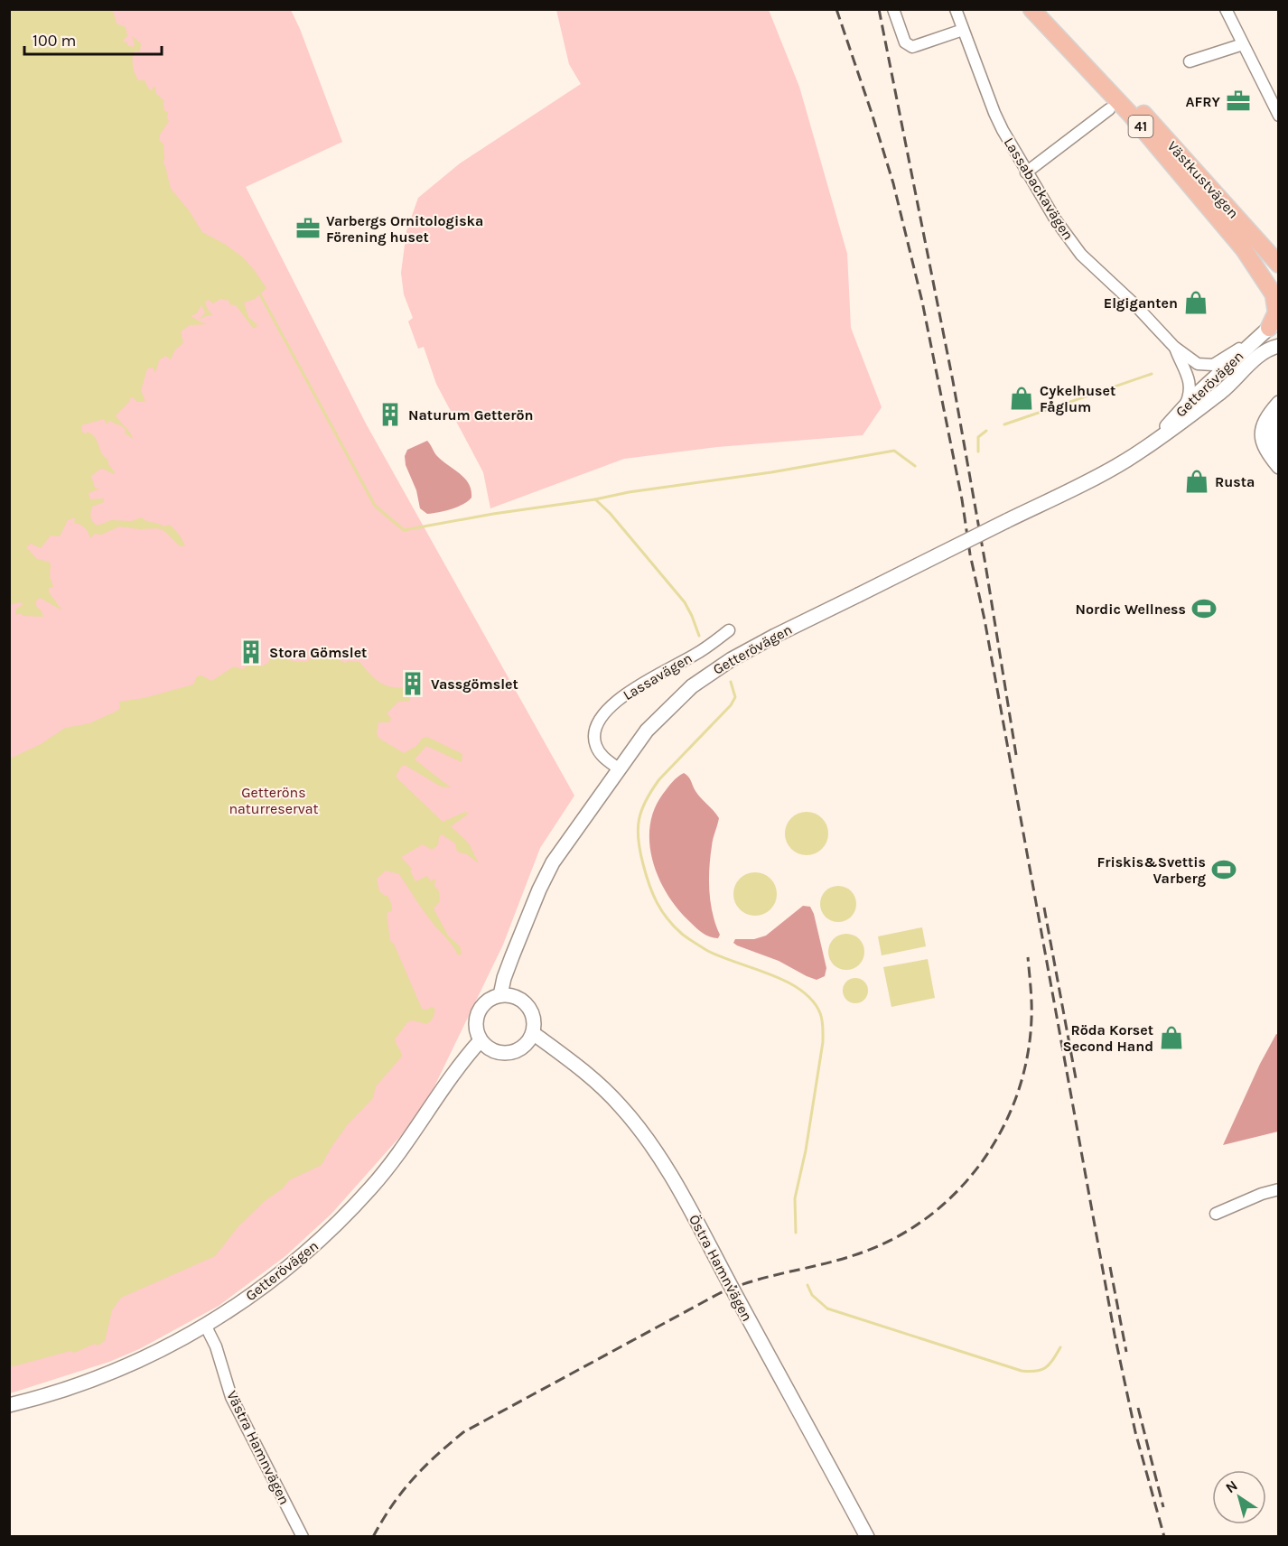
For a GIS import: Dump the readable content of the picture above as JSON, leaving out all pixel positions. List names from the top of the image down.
{
  "streets": {
    "main road": ["41", "Västkustvägen"],
    "street": [
      "Lassabackavägen",
      "Getterövägen",
      "Lassavägen",
      "Östra Hamnvägen",
      "Västra Hamnvägen"
    ]
  },
  "crossings": [
    ["Västkustvägen", "Getterövägen"],
    ["Getterövägen", "Lassavägen"],
    ["Getterövägen", "Östra Hamnvägen"],
    ["Getterövägen", "Västra Hamnvägen"]
  ],
  "parks": ["Getteröns naturreservat"],
  "places": {
    "office": ["AFRY", "Varbergs Ornitologiska Förening huset"],
    "shop": [
      "Elgiganten",
      "Cykelhuset Fåglum",
      "Rusta",
      "Röda Korset Second Hand"
    ],
    "building": ["Naturum Getterön", "Stora Gömslet", "Vassgömslet"],
    "sports": ["Nordic Wellness", "Friskis&Svettis Varberg"]
  },
  "scale_bar": "100 m",
  "north": "top left"
}
